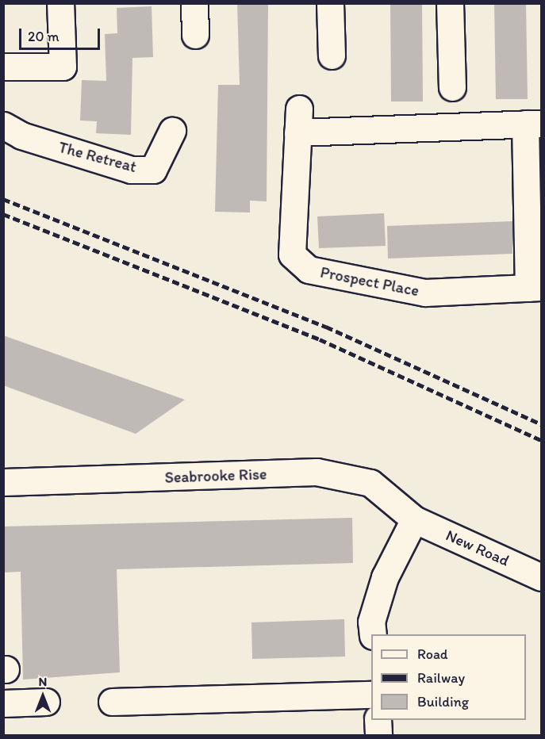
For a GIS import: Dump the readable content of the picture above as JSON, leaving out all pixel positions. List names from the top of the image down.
{
  "streets": {
    "street": [
      "The Retreat",
      "Prospect Place",
      "Seabrooke Rise",
      "New Road"
    ]
  },
  "crossings": [
    ["Seabrooke Rise", "New Road"]
  ],
  "legend": ["Road", "Railway", "Building"],
  "scale_bar": "20 m",
  "north": "top"
}
